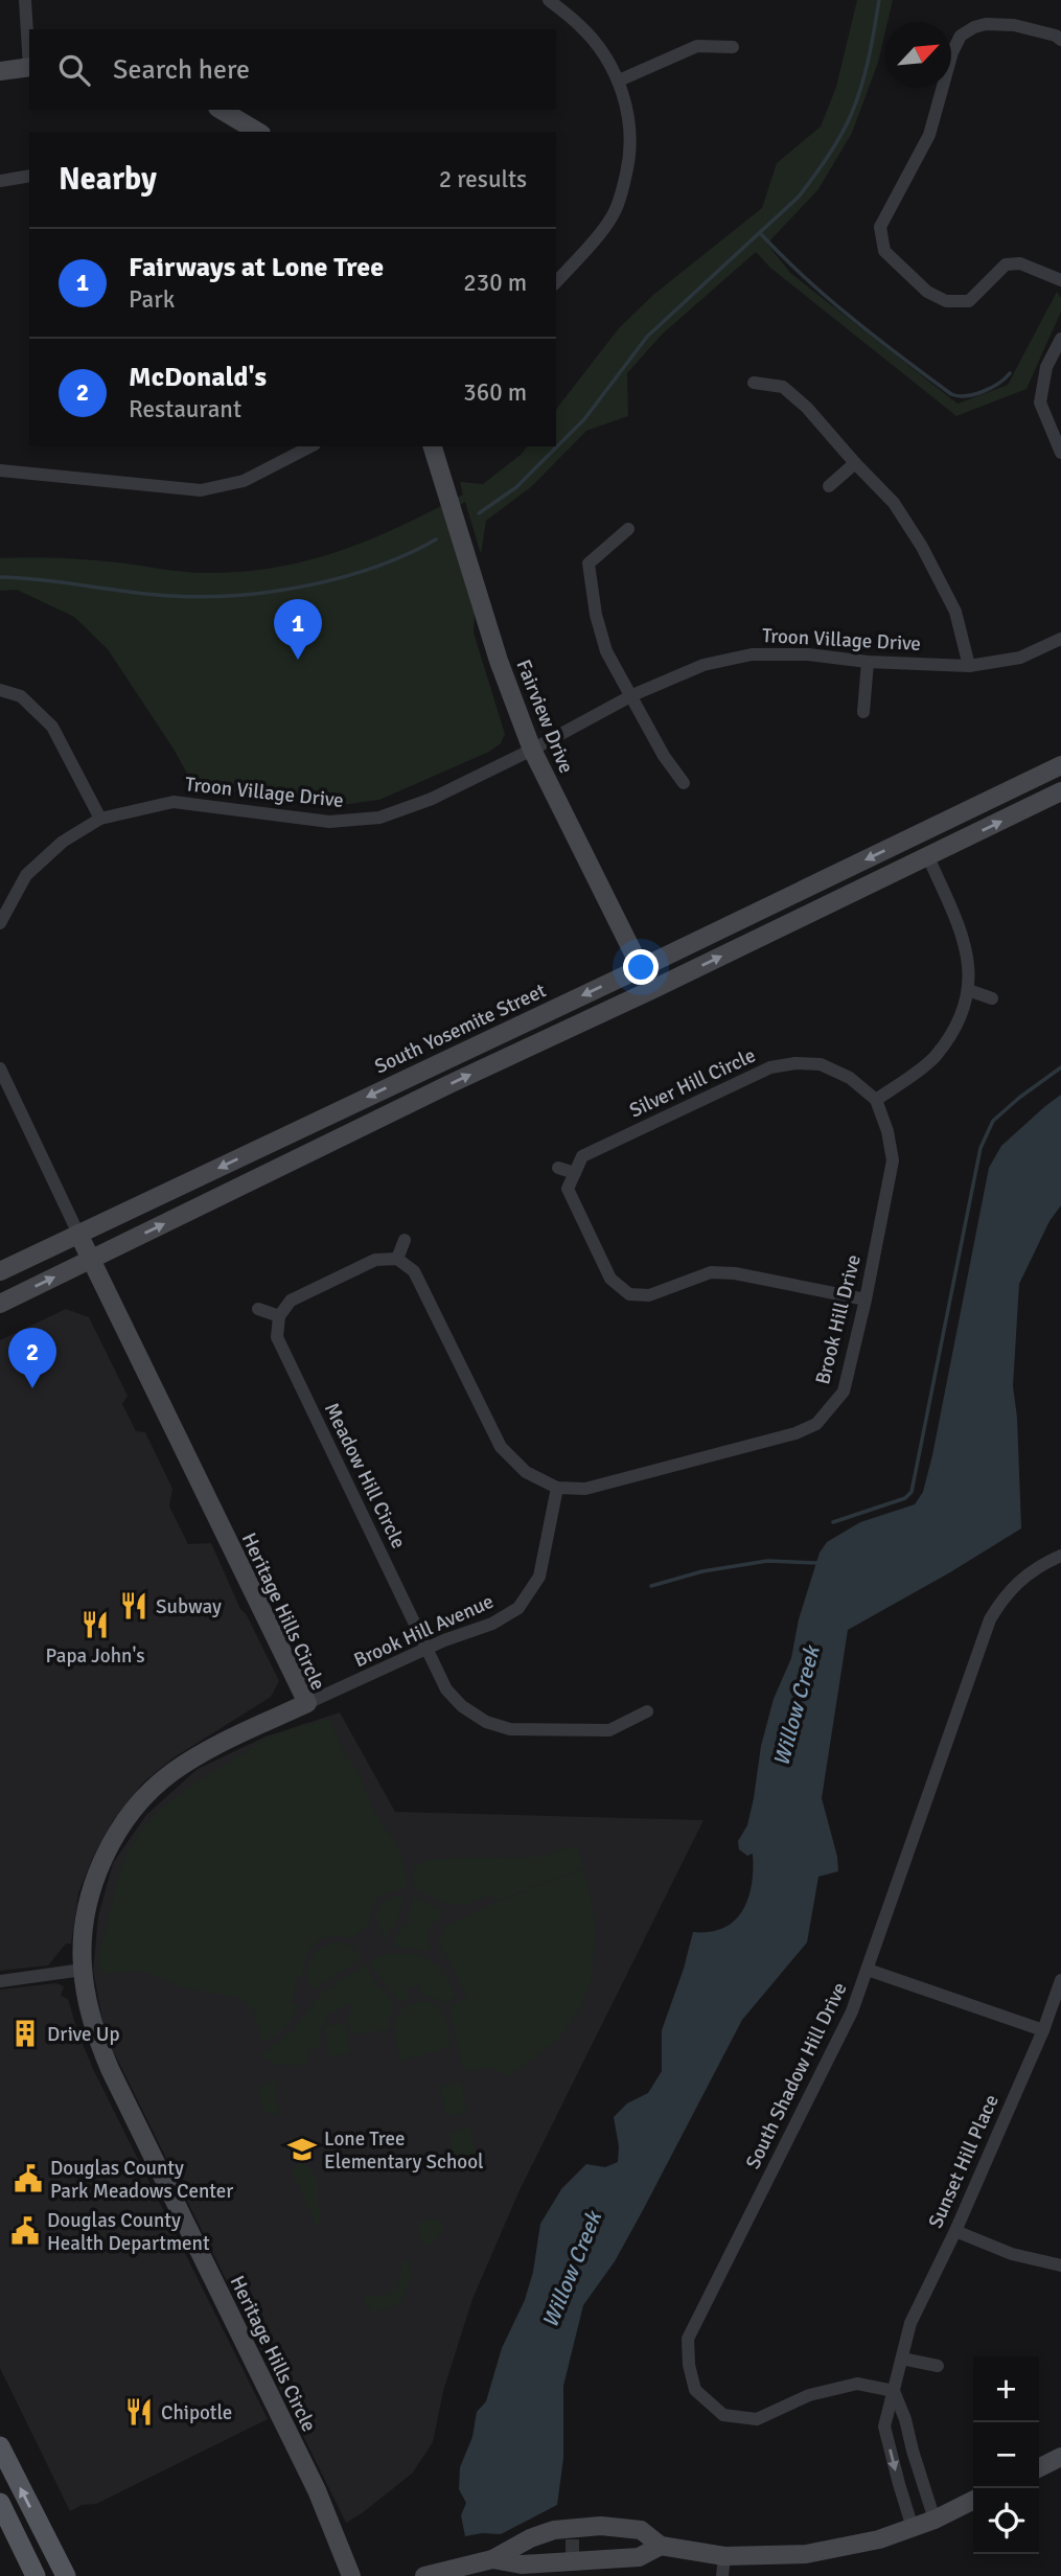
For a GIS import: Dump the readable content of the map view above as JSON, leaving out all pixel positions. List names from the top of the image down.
{
  "streets": {
    "street": [
      "Troon Village Drive",
      "Fairview Drive",
      "South Yosemite Street",
      "Silver Hill Circle",
      "Brook Hill Drive",
      "Meadow Hill Circle",
      "Heritage Hills Circle",
      "Brook Hill Avenue",
      "South Shadow Hill Drive",
      "Sunset Hill Place"
    ]
  },
  "crossings": [
    ["Troon Village Drive", "Fairview Drive"],
    ["Fairview Drive", "South Yosemite Street"],
    ["South Yosemite Street", "Heritage Hills Circle"],
    ["Silver Hill Circle", "Brook Hill Drive"],
    ["Brook Hill Drive", "Brook Hill Avenue"],
    ["Meadow Hill Circle", "Brook Hill Avenue"],
    ["Heritage Hills Circle", "Brook Hill Avenue"],
    ["South Shadow Hill Drive", "Sunset Hill Place"]
  ],
  "water": ["Willow Creek"],
  "places": {
    "restaurant": ["Subway", "Papa John's", "Chipotle"],
    "building": ["Drive Up"],
    "school or university": ["Lone Tree Elementary School"],
    "public building": ["Douglas County Park Meadows Center", "Douglas County Health Department"]
  },
  "north": "top right",
  "page": {
    "search": "Search here",
    "heading": ["Nearby", "2 results"],
    "list": [
      {
        "mark": "1",
        "name": "Fairways at Lone Tree",
        "note": "Park",
        "value": "230 m"
      },
      {
        "mark": "2",
        "name": "McDonald's",
        "note": "Restaurant",
        "value": "360 m"
      }
    ],
    "pins": ["1", "2"],
    "map_buttons": ["+", "−"]
  }
}
